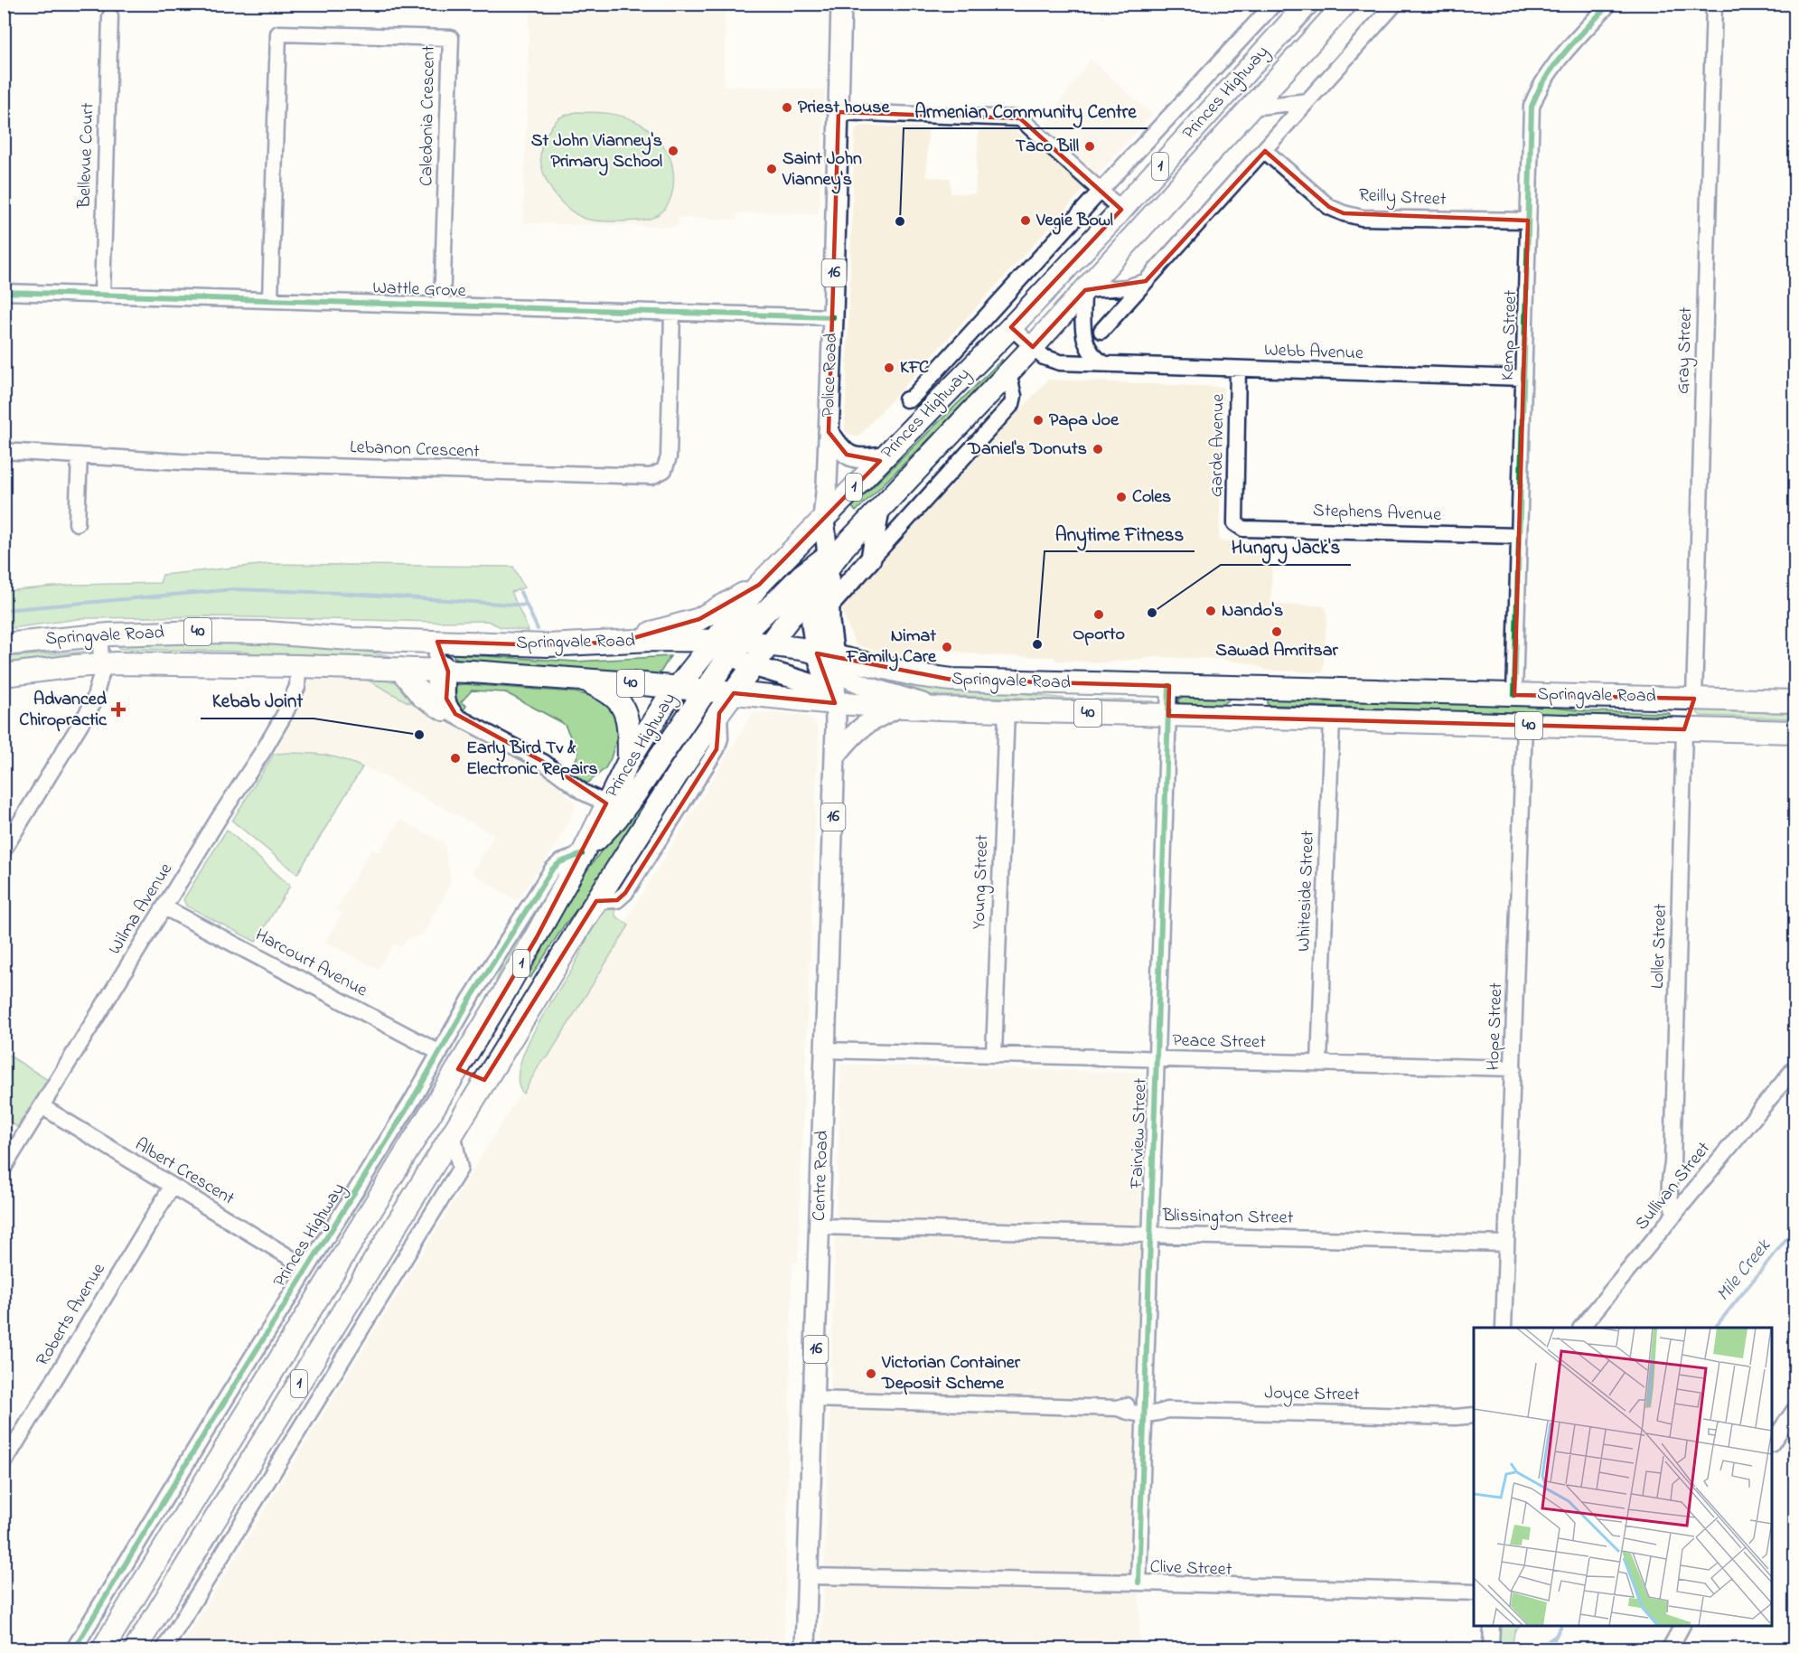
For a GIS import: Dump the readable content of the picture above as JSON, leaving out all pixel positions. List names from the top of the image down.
{
  "streets": {
    "highway": [
      "Princes Highway",
      "1",
      "40",
      "Springvale Road"
    ],
    "main road": ["16", "Police Road", "Centre Road"],
    "street": [
      "Caledonia Crescent",
      "Bellevue Court",
      "Reilly Street",
      "Wattle Grove",
      "Kemp Street",
      "Gray Street",
      "Webb Avenue",
      "Garde Avenue",
      "Lebanon Crescent",
      "Stephens Avenue",
      "Young Street",
      "Whiteside Street",
      "Wilma Avenue",
      "Loller Street",
      "Harcourt Avenue",
      "Hope Street",
      "Peace Street",
      "Fairview Street",
      "Albert Crescent",
      "Sullivan Street",
      "Blissington Street",
      "Roberts Avenue",
      "Joyce Street",
      "Clive Street"
    ]
  },
  "crossings": [
    ["Princes Highway", "Webb Avenue"],
    ["Princes Highway", "Police Road"],
    ["Princes Highway", "Springvale Road"],
    ["Princes Highway", "Harcourt Avenue"],
    ["Princes Highway", "Albert Crescent"],
    ["Princes Highway", "Centre Road"],
    ["Caledonia Crescent", "Wattle Grove"],
    ["Bellevue Court", "Wattle Grove"],
    ["Reilly Street", "Kemp Street"],
    ["Wattle Grove", "Police Road"],
    ["Wattle Grove", "Lebanon Crescent"],
    ["Kemp Street", "Webb Avenue"],
    ["Kemp Street", "Stephens Avenue"],
    ["Kemp Street", "Springvale Road"],
    ["Gray Street", "Springvale Road"],
    ["Webb Avenue", "Garde Avenue"],
    ["Police Road", "Centre Road"],
    ["Garde Avenue", "Stephens Avenue"],
    ["Springvale Road", "Young Street"],
    ["Springvale Road", "Whiteside Street"],
    ["Springvale Road", "Wilma Avenue"],
    ["Springvale Road", "Loller Street"],
    ["Springvale Road", "Hope Street"],
    ["Springvale Road", "Fairview Street"],
    ["Springvale Road", "Centre Road"],
    ["Young Street", "Peace Street"],
    ["Whiteside Street", "Peace Street"],
    ["Wilma Avenue", "Harcourt Avenue"],
    ["Wilma Avenue", "Albert Crescent"],
    ["Loller Street", "Sullivan Street"],
    ["Hope Street", "Peace Street"],
    ["Hope Street", "Blissington Street"],
    ["Peace Street", "Fairview Street"],
    ["Peace Street", "Centre Road"],
    ["Fairview Street", "Blissington Street"],
    ["Fairview Street", "Joyce Street"],
    ["Fairview Street", "Clive Street"],
    ["Albert Crescent", "Roberts Avenue"],
    ["Centre Road", "Blissington Street"],
    ["Centre Road", "Joyce Street"],
    ["Centre Road", "Clive Street"]
  ],
  "water": ["Mile Creek"],
  "places": {
    "other": [
      "Priest house",
      "Taco Bill",
      "St John Vianney's Primary School",
      "Saint John Vianney's",
      "Vegie Bowl",
      "Armenian Community Centre",
      "KFC",
      "Papa Joe",
      "Daniel's Donuts",
      "Coles",
      "Nando's",
      "Hungry Jack's",
      "Oporto",
      "Sawad Amritsar",
      "Anytime Fitness",
      "Nimat Family Care",
      "Kebab Joint",
      "Early Bird Tv & Electronic Repairs",
      "Victorian Container Deposit Scheme"
    ],
    "health": ["Advanced Chiropractic"]
  }
}
